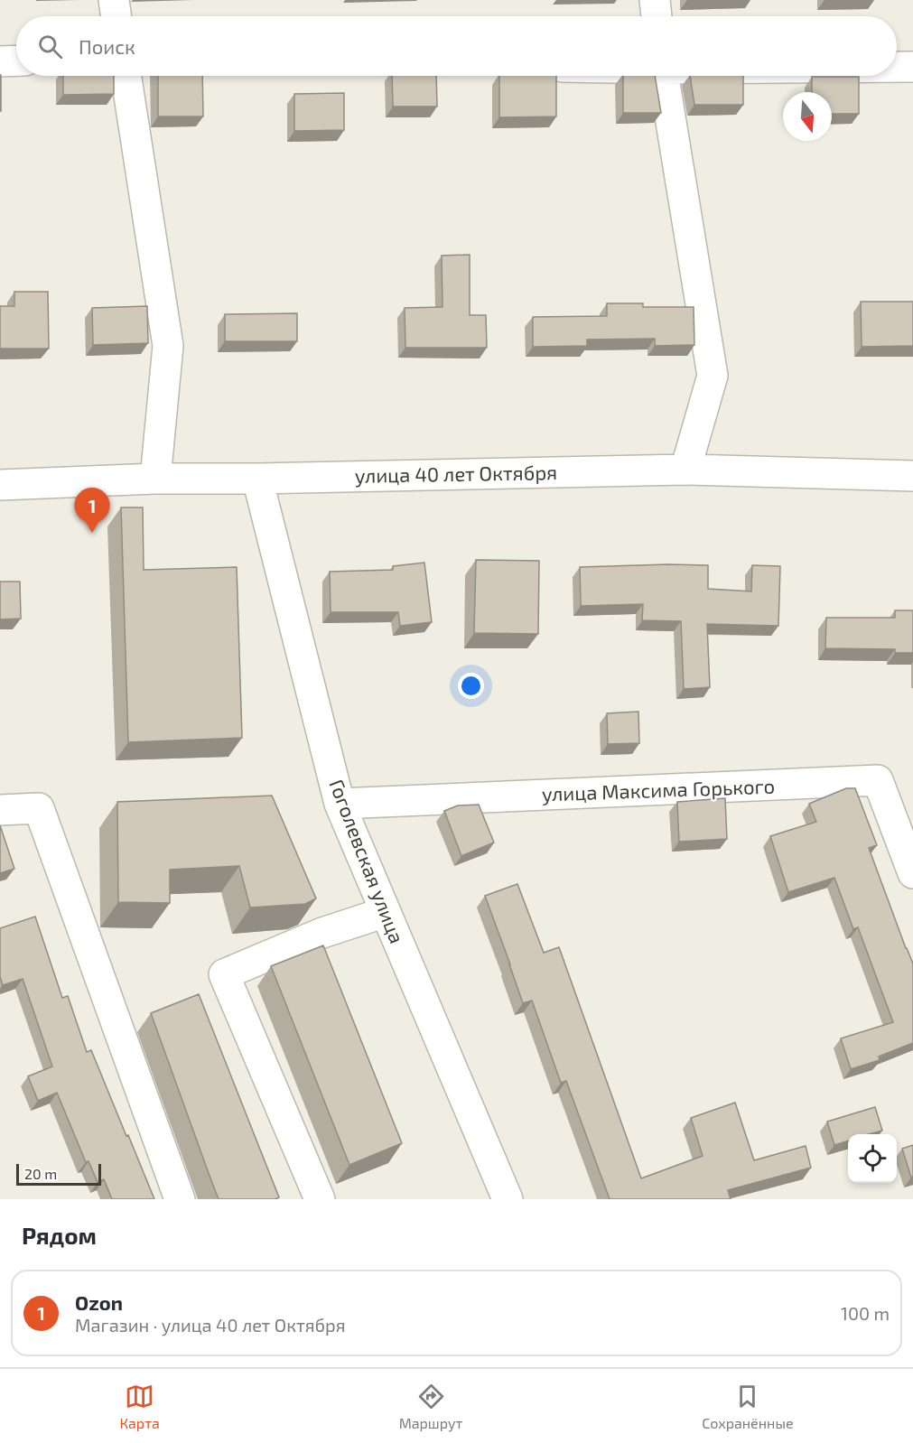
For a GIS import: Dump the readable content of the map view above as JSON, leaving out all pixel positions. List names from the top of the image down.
{
  "streets": {
    "street": ["улица 40 лет Октября", "улица Максима Горького", "Гоголевская улица"]
  },
  "crossings": [
    ["улица 40 лет Октября", "Гоголевская улица"],
    ["улица Максима Горького", "Гоголевская улица"]
  ],
  "scale_bar": "20 m",
  "north": "bottom",
  "page": {
    "search": "Поиск",
    "pins": "1",
    "scale": "20 m",
    "heading": "Рядом",
    "list": [
      {
        "mark": "1",
        "name": "Ozon",
        "note": "Магазин · улица 40 лет Октября",
        "value": "100 m"
      }
    ],
    "nav": ["Карта", "Маршрут", "Сохранённые"]
  }
}
